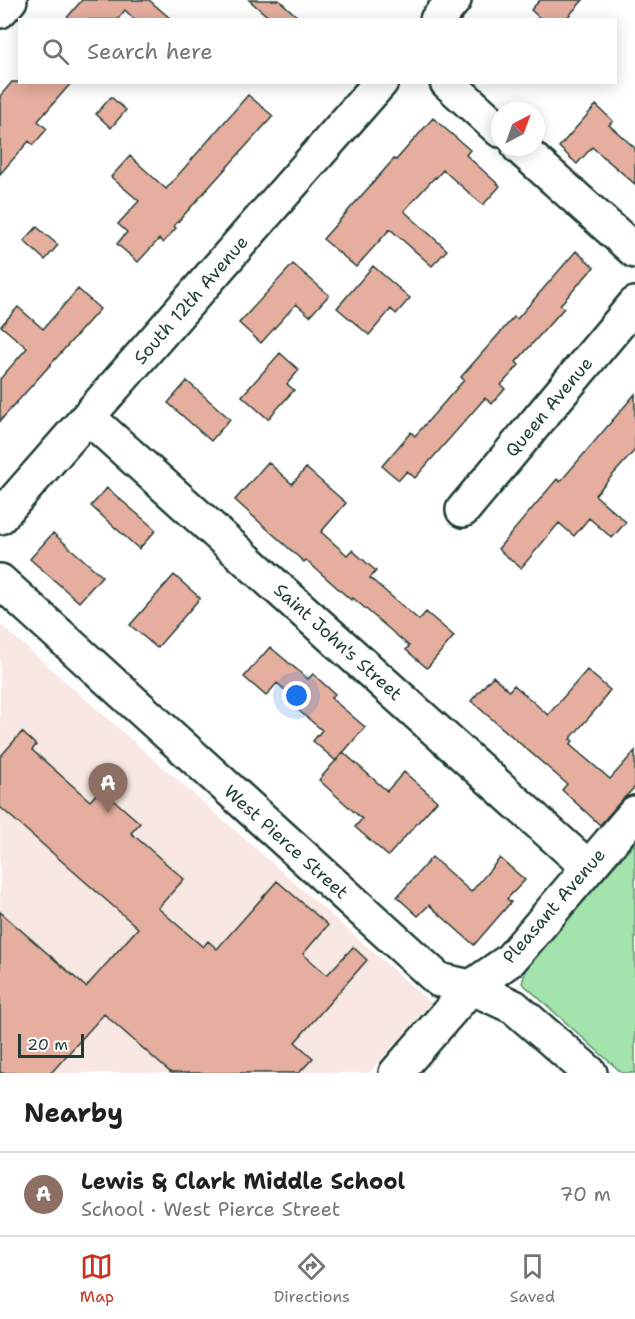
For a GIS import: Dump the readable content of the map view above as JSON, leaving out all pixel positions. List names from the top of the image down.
{
  "streets": {
    "street": [
      "South 12th Avenue",
      "Queen Avenue",
      "Saint John's Street",
      "West Pierce Street",
      "Pleasant Avenue"
    ]
  },
  "crossings": [
    ["South 12th Avenue", "Saint John's Street"],
    ["Saint John's Street", "Pleasant Avenue"],
    ["West Pierce Street", "Pleasant Avenue"]
  ],
  "scale_bar": "20 m",
  "north": "top right",
  "page": {
    "search": "Search here",
    "pins": "A",
    "scale": "20 m",
    "heading": "Nearby",
    "list": [
      {
        "mark": "A",
        "name": "Lewis & Clark Middle School",
        "note": "School · West Pierce Street",
        "value": "70 m"
      }
    ],
    "nav": ["Map", "Directions", "Saved"]
  }
}
